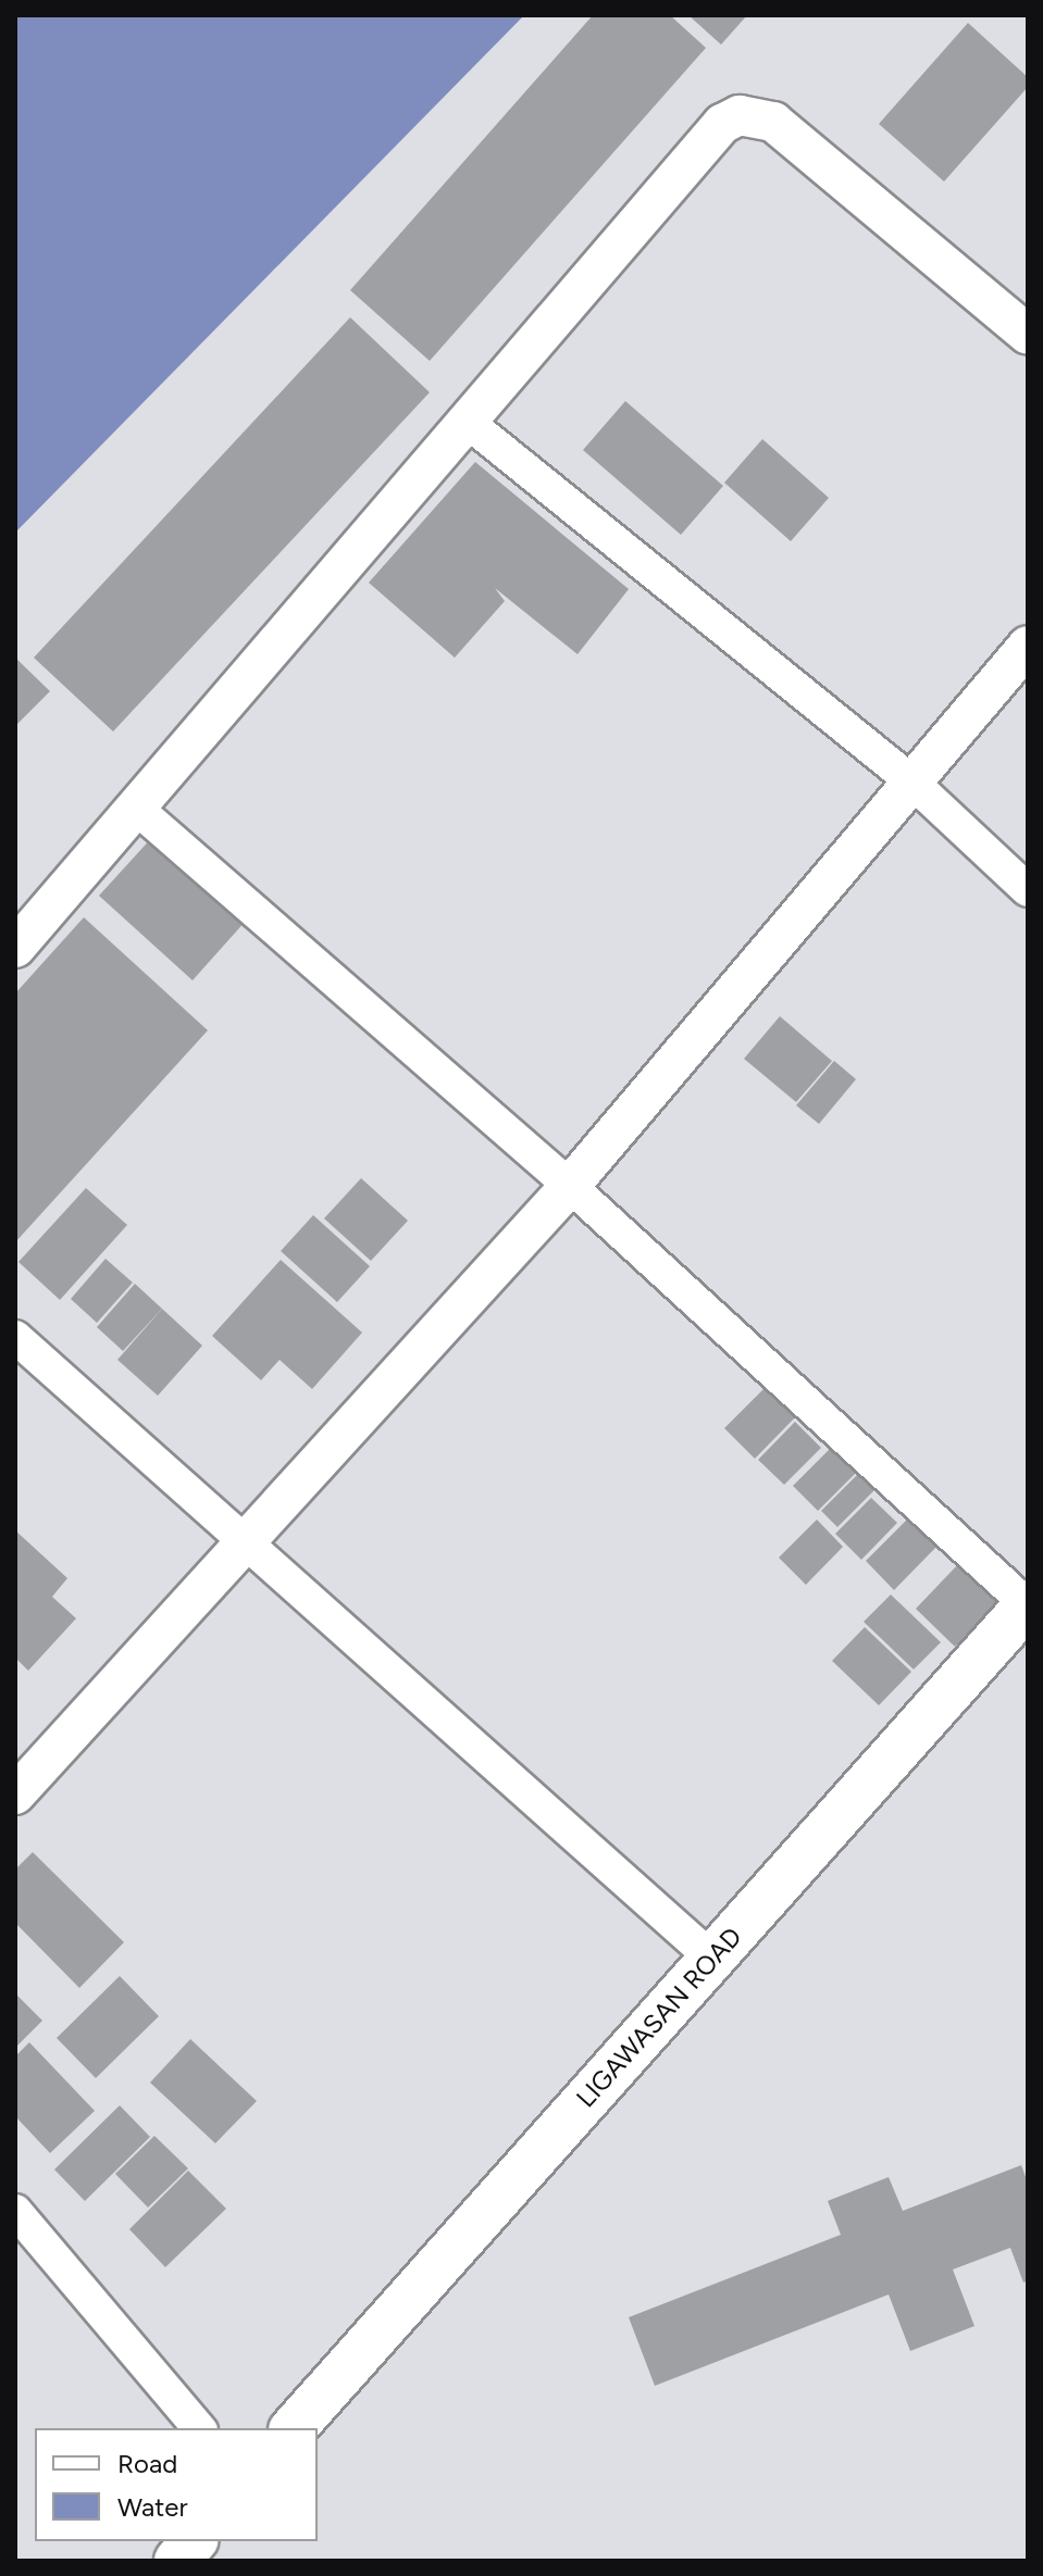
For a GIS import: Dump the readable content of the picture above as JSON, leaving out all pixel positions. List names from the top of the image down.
{
  "streets": {
    "main road": ["LIGAWASAN ROAD"]
  },
  "legend": ["Road", "Water"]
}
